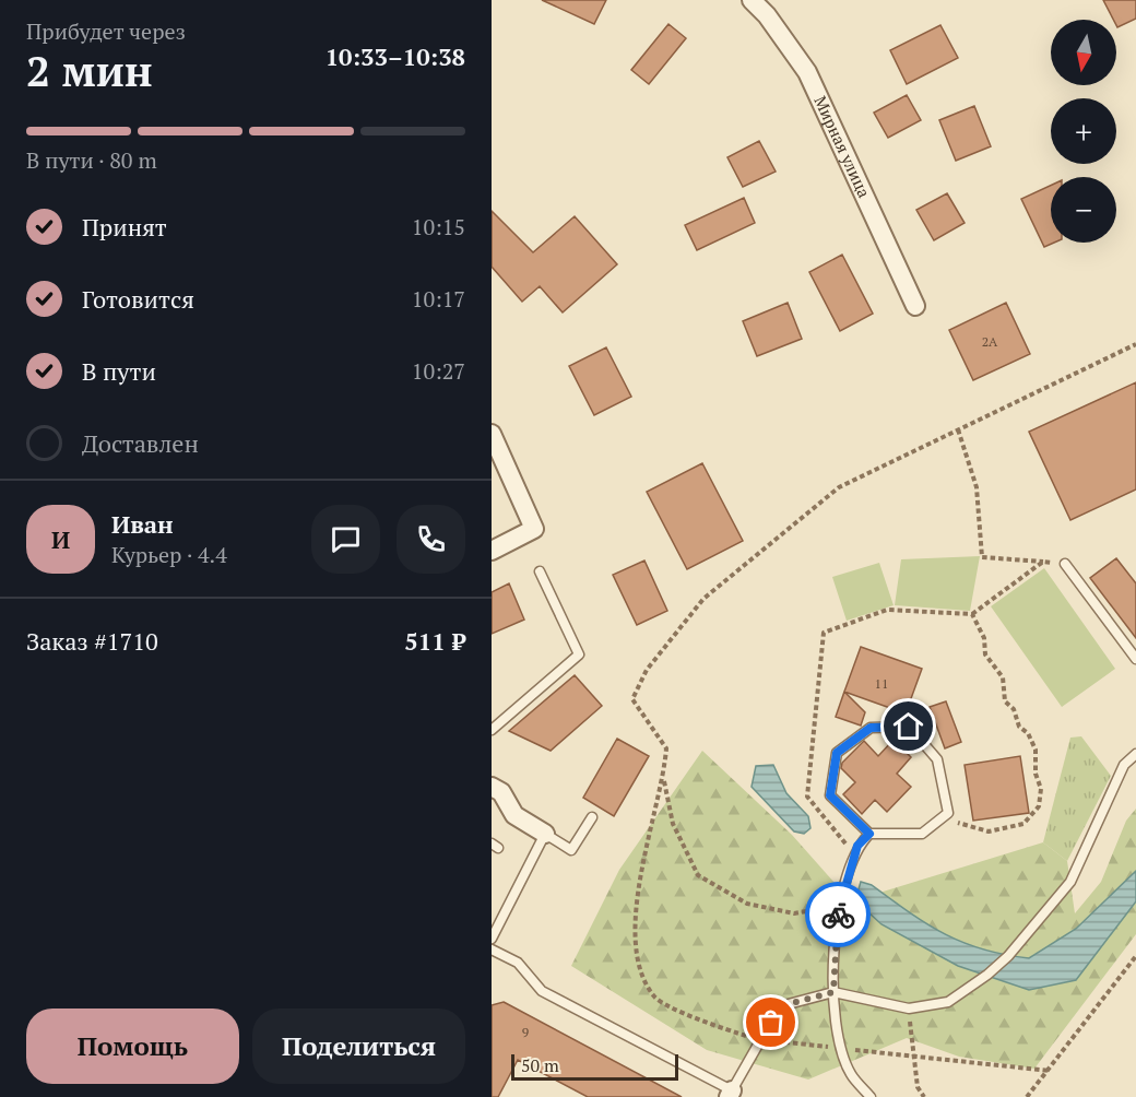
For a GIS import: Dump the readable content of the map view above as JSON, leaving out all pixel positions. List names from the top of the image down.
{
  "streets": {
    "street": ["Мирная улица"]
  },
  "house_numbers": ["2А", "11", "9"],
  "scale_bar": "50 m",
  "north": "bottom",
  "page": {
    "heading": ["2 мин", "Прибудет через", "10:33–10:38"],
    "panel": [
      "Иван",
      "Курьер · 4.4",
      "Заказ #1710",
      "511 ₽"
    ],
    "map_buttons": ["+", "−"],
    "bar": "В пути · 80 m",
    "list": [
      ["Принят", "10:15"],
      ["Готовится", "10:17"],
      ["В пути", "10:27"],
      "Доставлен"
    ],
    "round": "И",
    "buttons": ["Помощь", "Поделиться"],
    "scale": "50 m"
  }
}
